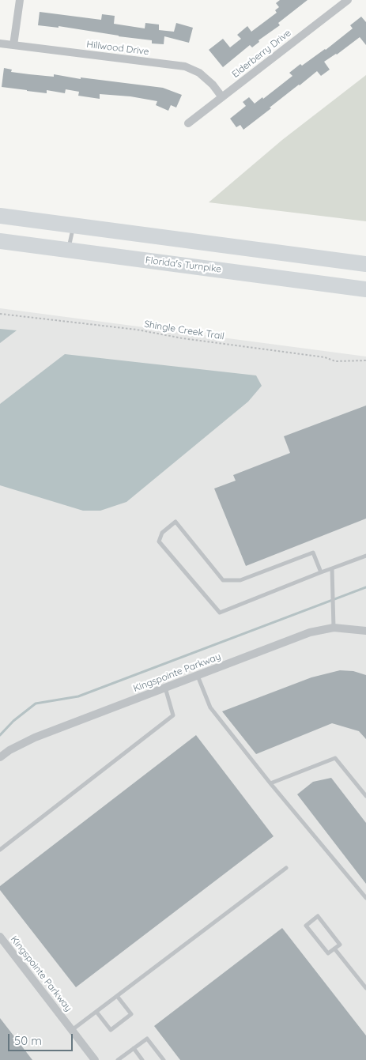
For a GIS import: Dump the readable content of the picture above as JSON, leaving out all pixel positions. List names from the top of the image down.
{
  "streets": {
    "highway": ["Florida's Turnpike"],
    "street": ["Hillwood Drive", "Elderberry Drive", "Kingspointe Parkway"],
    "path": ["Shingle Creek Trail"]
  },
  "crossings": [
    ["Hillwood Drive", "Elderberry Drive"]
  ],
  "scale_bar": "50 m"
}
